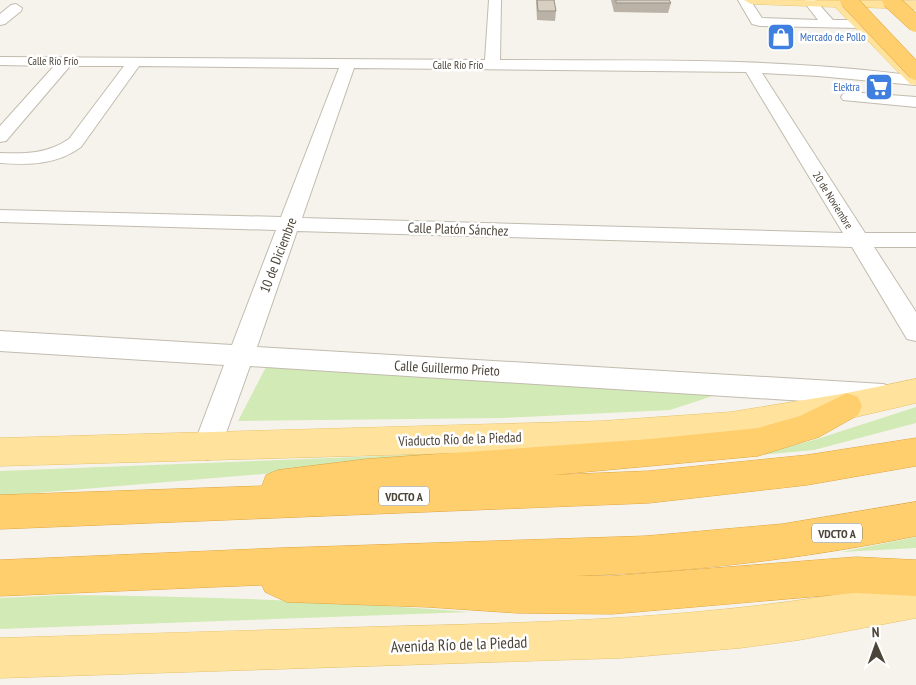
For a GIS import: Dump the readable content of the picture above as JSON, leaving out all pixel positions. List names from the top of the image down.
{
  "streets": {
    "highway": ["VDCTO A"],
    "main road": ["Viaducto Río de la Piedad", "Avenida Río de la Piedad"],
    "street": [
      "Calle Río Frío",
      "20 de Noviembre",
      "Calle Platón Sánchez",
      "10 de Diciembre",
      "Calle Guillermo Prieto"
    ]
  },
  "crossings": [
    ["Calle Río Frío", "20 de Noviembre"],
    ["Calle Río Frío", "10 de Diciembre"],
    ["20 de Noviembre", "Calle Platón Sánchez"],
    ["Calle Platón Sánchez", "10 de Diciembre"],
    ["10 de Diciembre", "Calle Guillermo Prieto"],
    ["10 de Diciembre", "Viaducto Río de la Piedad"],
    ["Calle Guillermo Prieto", "Viaducto Río de la Piedad"]
  ],
  "places": {
    "shop": ["Mercado de Pollo"],
    "supermarket": ["Elektra"]
  },
  "north": "top"
}
